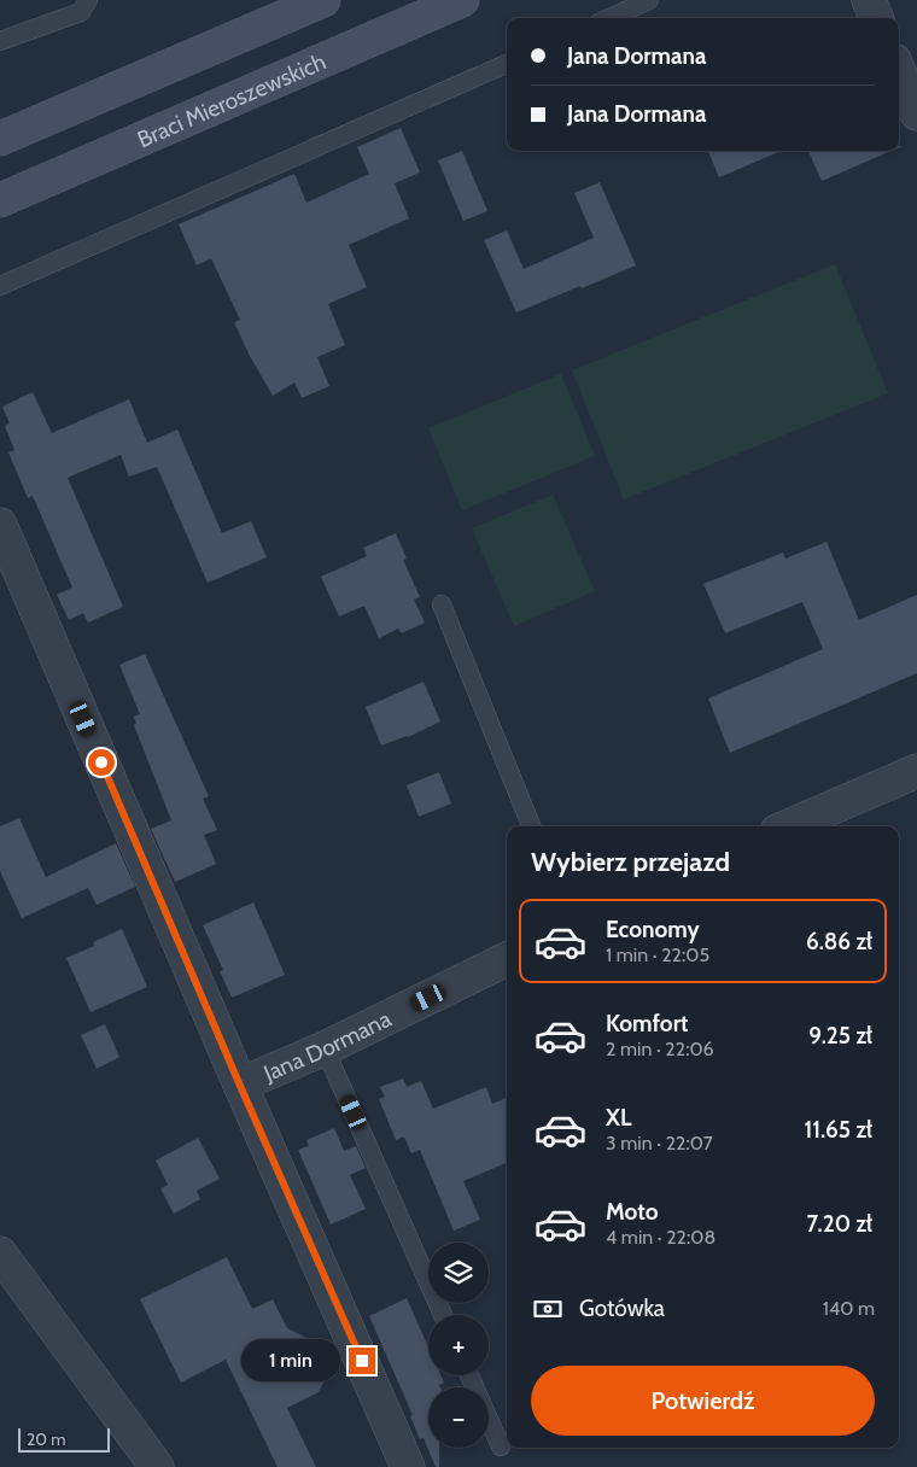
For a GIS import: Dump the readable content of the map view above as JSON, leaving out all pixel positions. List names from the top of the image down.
{
  "streets": {
    "main road": ["Braci Mieroszewskich"],
    "street": ["Jana Dormana"]
  },
  "scale_bar": "20 m",
  "page": {
    "banner": ["Jana Dormana", "Jana Dormana"],
    "heading": "Wybierz przejazd",
    "list": [
      {
        "name": "Economy",
        "note": "1 min · 22:05",
        "value": "6.86 zł"
      },
      {
        "name": "Komfort",
        "note": "2 min · 22:06",
        "value": "9.25 zł"
      },
      {
        "name": "XL",
        "note": "3 min · 22:07",
        "value": "11.65 zł"
      },
      {
        "name": "Moto",
        "note": "4 min · 22:08",
        "value": "7.20 zł"
      }
    ],
    "map_buttons": ["+", "−"],
    "pay": ["Gotówka", "140 m"],
    "bubble": "1 min",
    "buttons": "Potwierdź",
    "scale": "20 m"
  }
}
